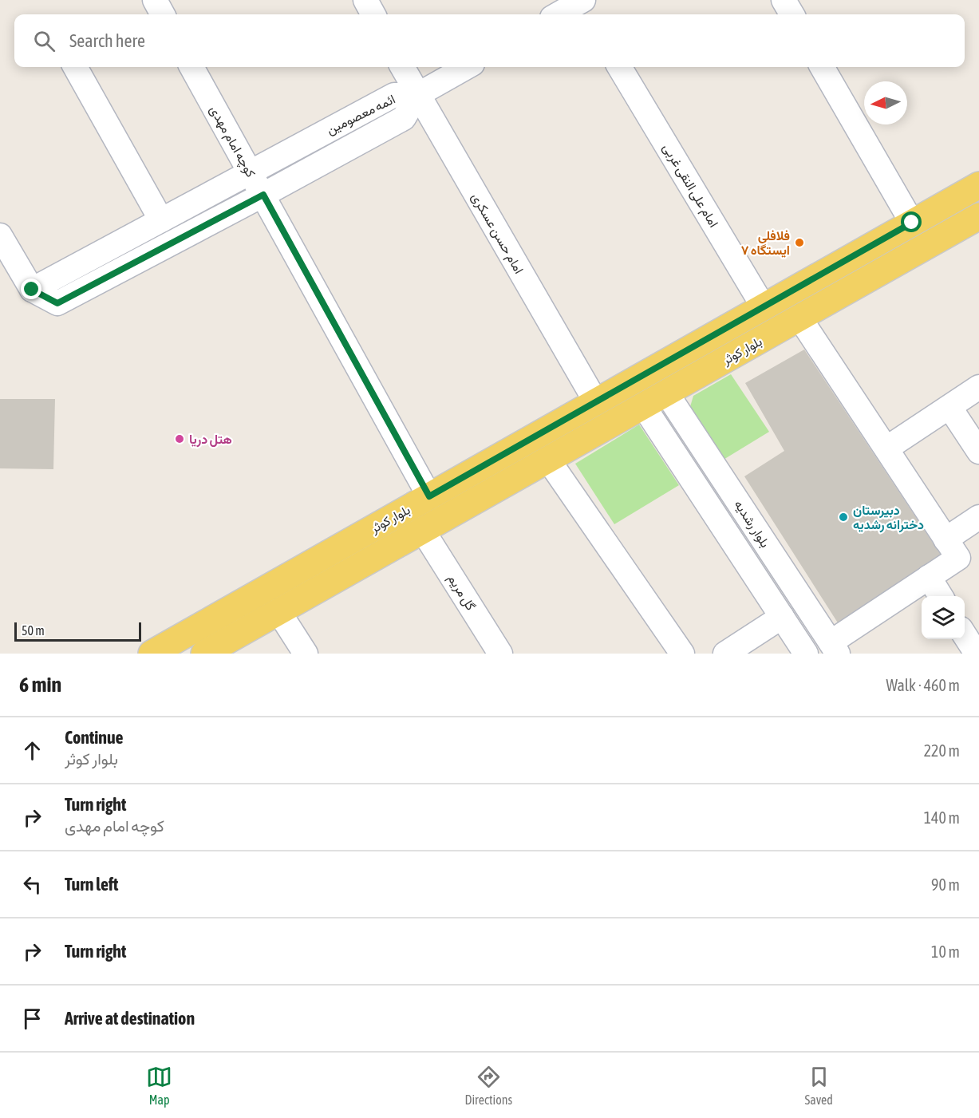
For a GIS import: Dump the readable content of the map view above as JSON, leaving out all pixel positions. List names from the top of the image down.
{
  "streets": {
    "main road": ["بلوار کوثر"],
    "street": [
      "ائمه معصومین",
      "کوچه امام مهدی",
      "امام علی النقی غربی",
      "امام حسن عسکری",
      "بلوار رشدیه",
      "گل مریم"
    ]
  },
  "crossings": [
    ["ائمه معصومین", "کوچه امام مهدی"],
    ["ائمه معصومین", "امام حسن عسکری"],
    ["کوچه امام مهدی", "بلوار کوثر"],
    ["امام علی النقی غربی", "بلوار کوثر"],
    ["امام حسن عسکری", "بلوار کوثر"],
    ["بلوار کوثر", "بلوار رشدیه"],
    ["بلوار کوثر", "گل مریم"]
  ],
  "places": ["فلافلی ایستگاه ۷", "هتل دریا", "دبیرستان دخترانه رشدیه"],
  "scale_bar": "50 m",
  "north": "left",
  "page": {
    "search": "Search here",
    "scale": "50 m",
    "heading": ["6 min", "Walk · 460 m"],
    "list": [
      ["Continue", "بلوار کوثر", "220 m"],
      ["Turn right", "کوچه امام مهدی", "140 m"],
      ["Turn left", "90 m"],
      ["Turn right", "10 m"],
      "Arrive at destination"
    ],
    "nav": ["Map", "Directions", "Saved"]
  }
}
